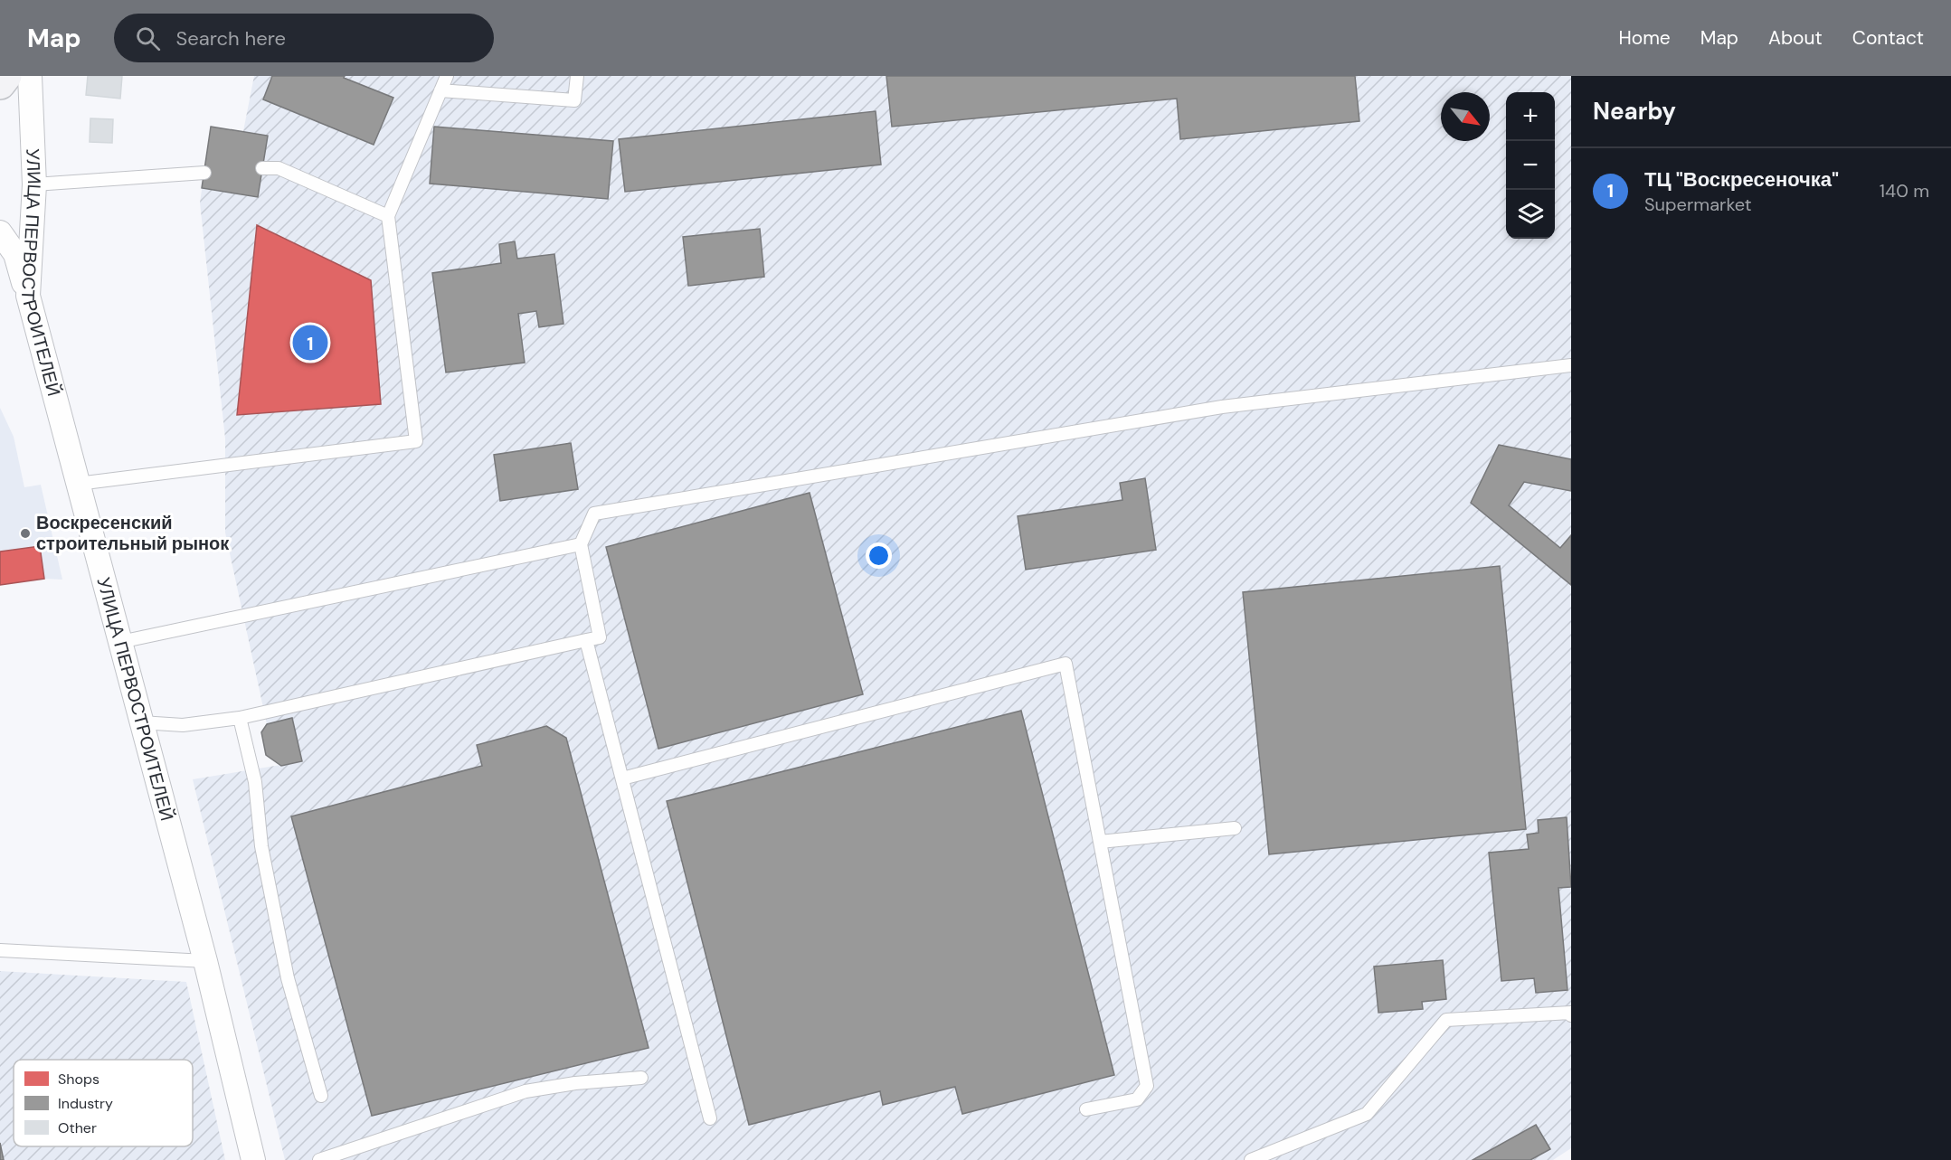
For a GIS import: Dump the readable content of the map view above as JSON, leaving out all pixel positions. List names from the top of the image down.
{
  "streets": {
    "street": ["УЛИЦА ПЕРВОСТРОИТЕЛЕЙ"]
  },
  "places": ["Воскресенский строительный рынок"],
  "legend": ["Shops", "Industry", "Other"],
  "north": "bottom right",
  "page": {
    "header": "Map",
    "search": "Search here",
    "nav": [
      "Home",
      "Map",
      "About",
      "Contact"
    ],
    "heading": "Nearby",
    "map_buttons": ["+", "−"],
    "list": [
      {
        "mark": "1",
        "name": "ТЦ \"Воскресеночка\"",
        "note": "Supermarket",
        "value": "140 m"
      }
    ],
    "pins": "1"
  }
}
